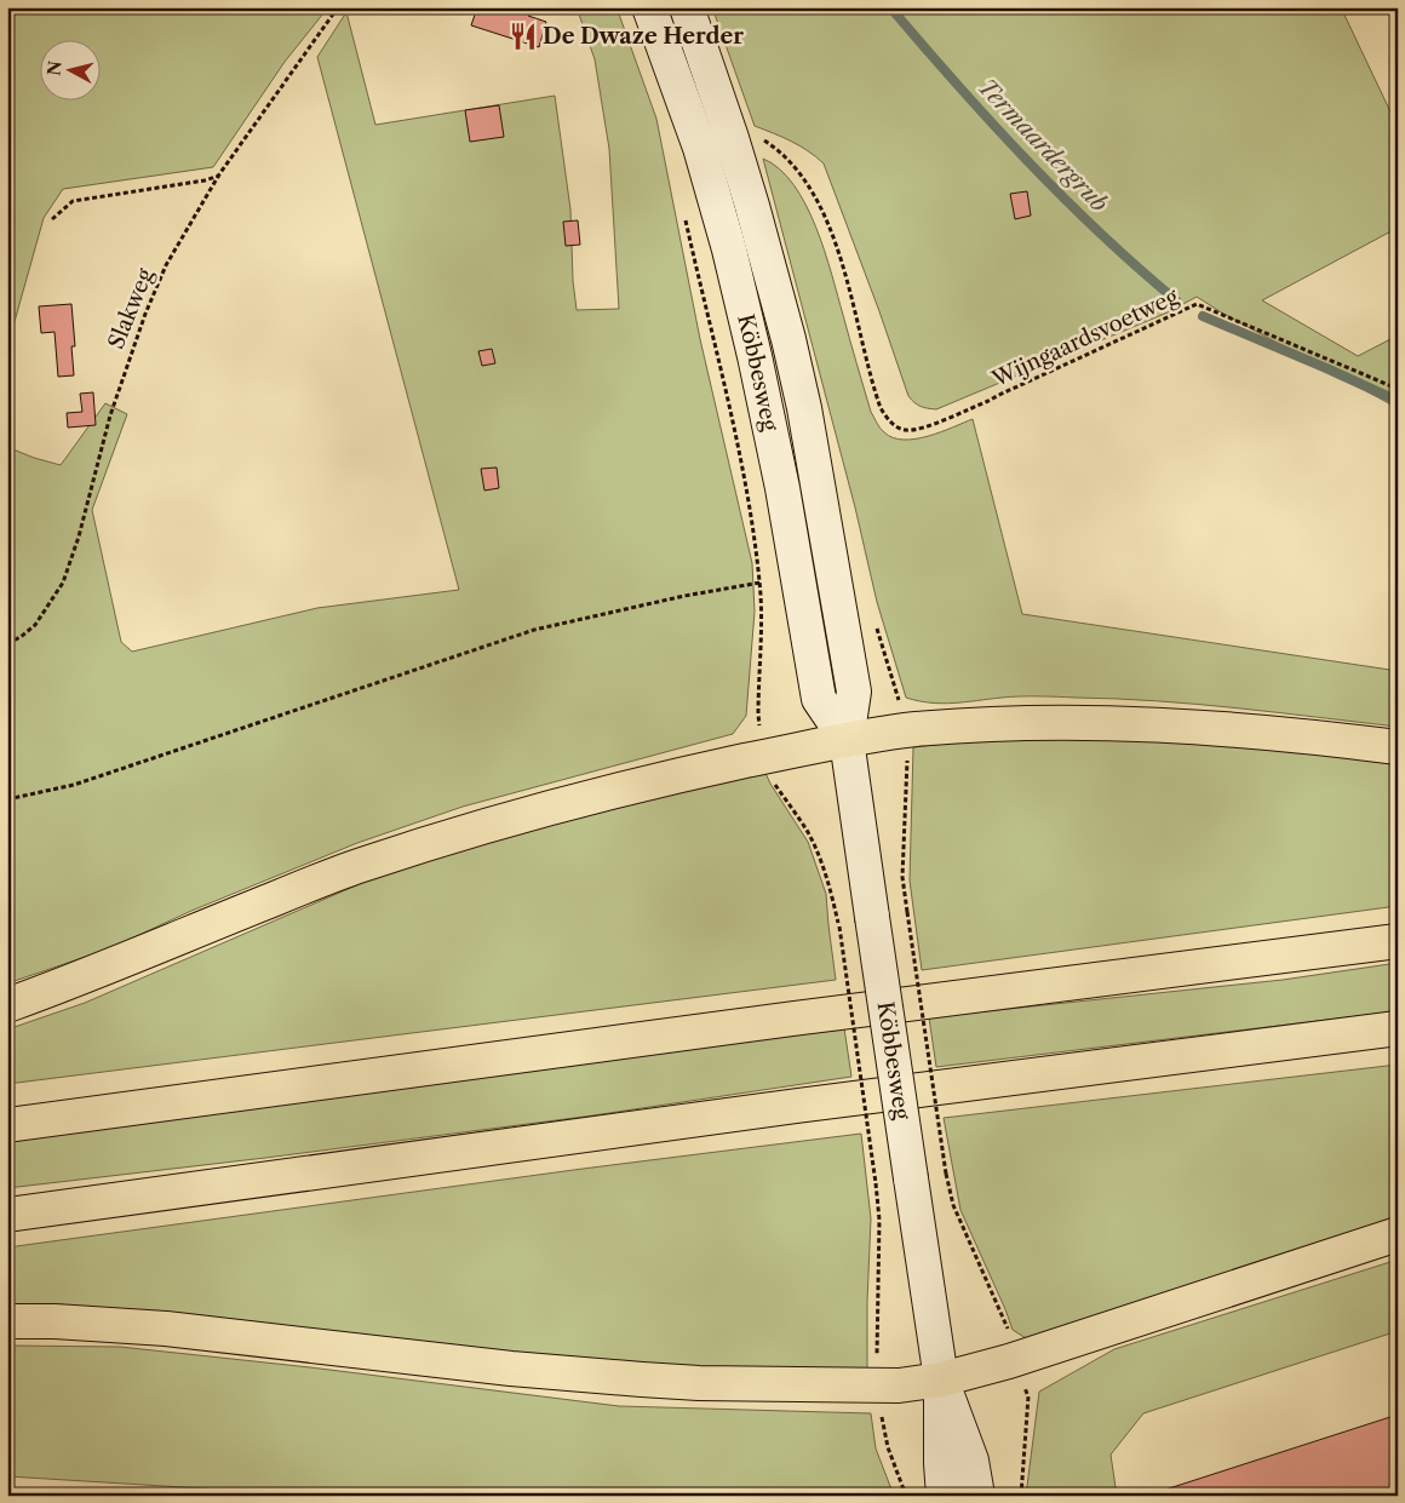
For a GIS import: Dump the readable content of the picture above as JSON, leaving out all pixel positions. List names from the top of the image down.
{
  "streets": {
    "main road": ["Köbbesweg"],
    "path": ["Slakweg", "Wijngaardsvoetweg"]
  },
  "crossings": [
    ["Wijngaardsvoetweg", "Köbbesweg"]
  ],
  "water": ["Termaardergrub"],
  "places": {
    "restaurant": ["De Dwaze Herder"]
  },
  "north": "left"
}
